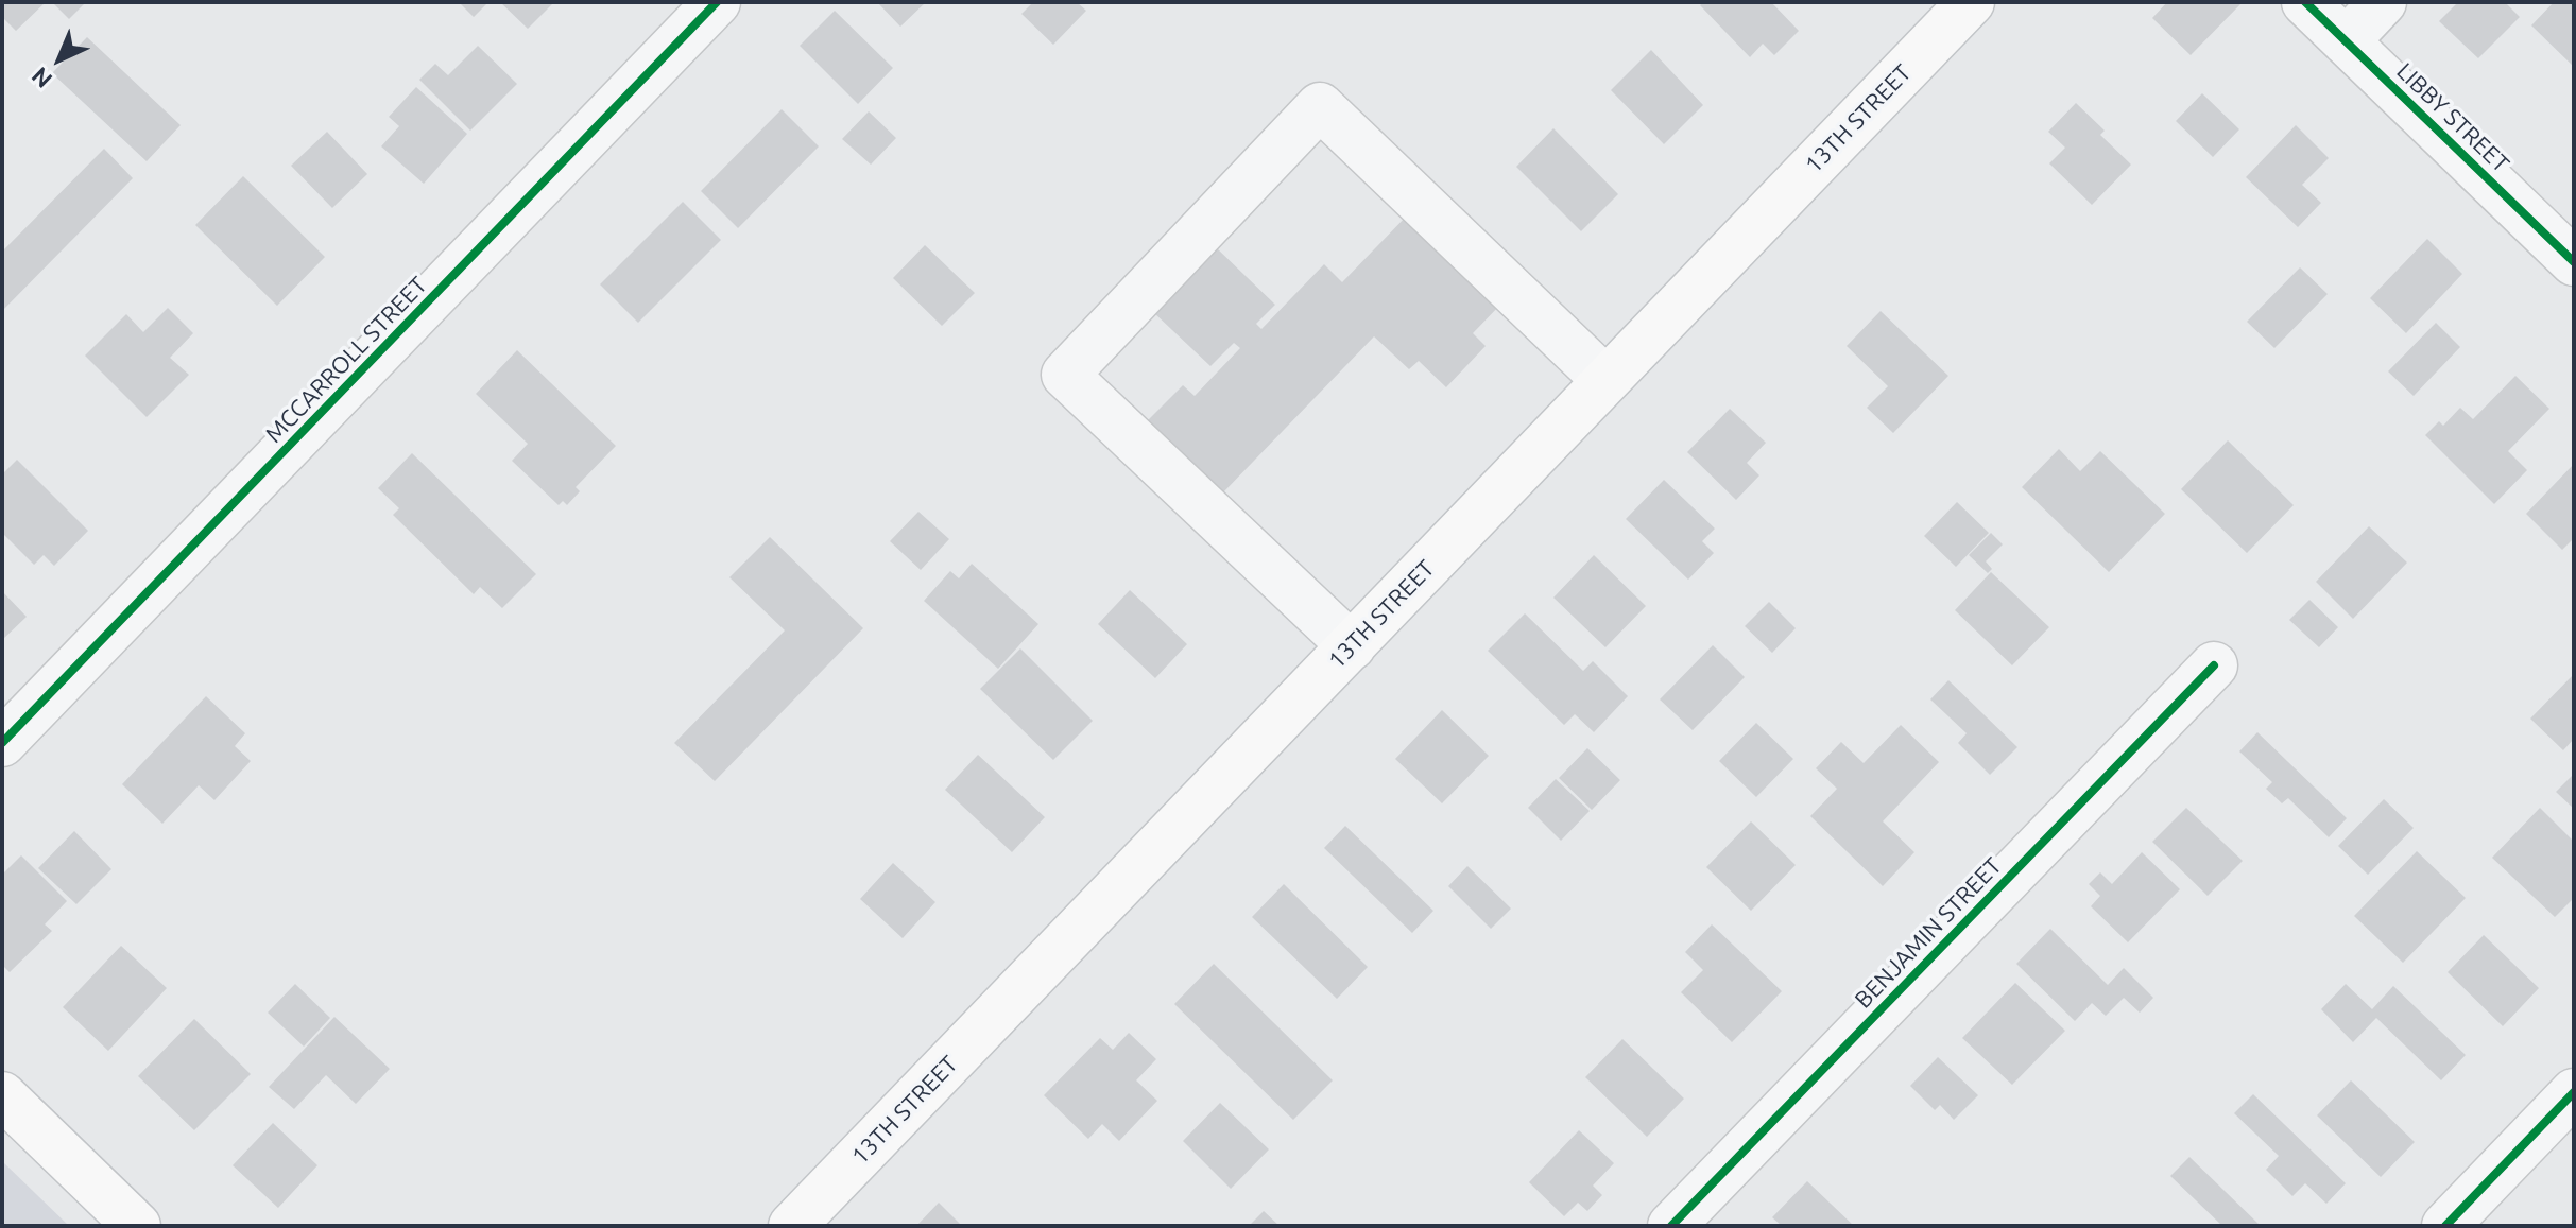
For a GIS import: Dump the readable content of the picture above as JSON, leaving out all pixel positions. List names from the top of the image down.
{
  "streets": {
    "main road": ["13TH STREET"],
    "street": ["LIBBY STREET", "MCCARROLL STREET", "BENJAMIN STREET"]
  },
  "north": "bottom left"
}
